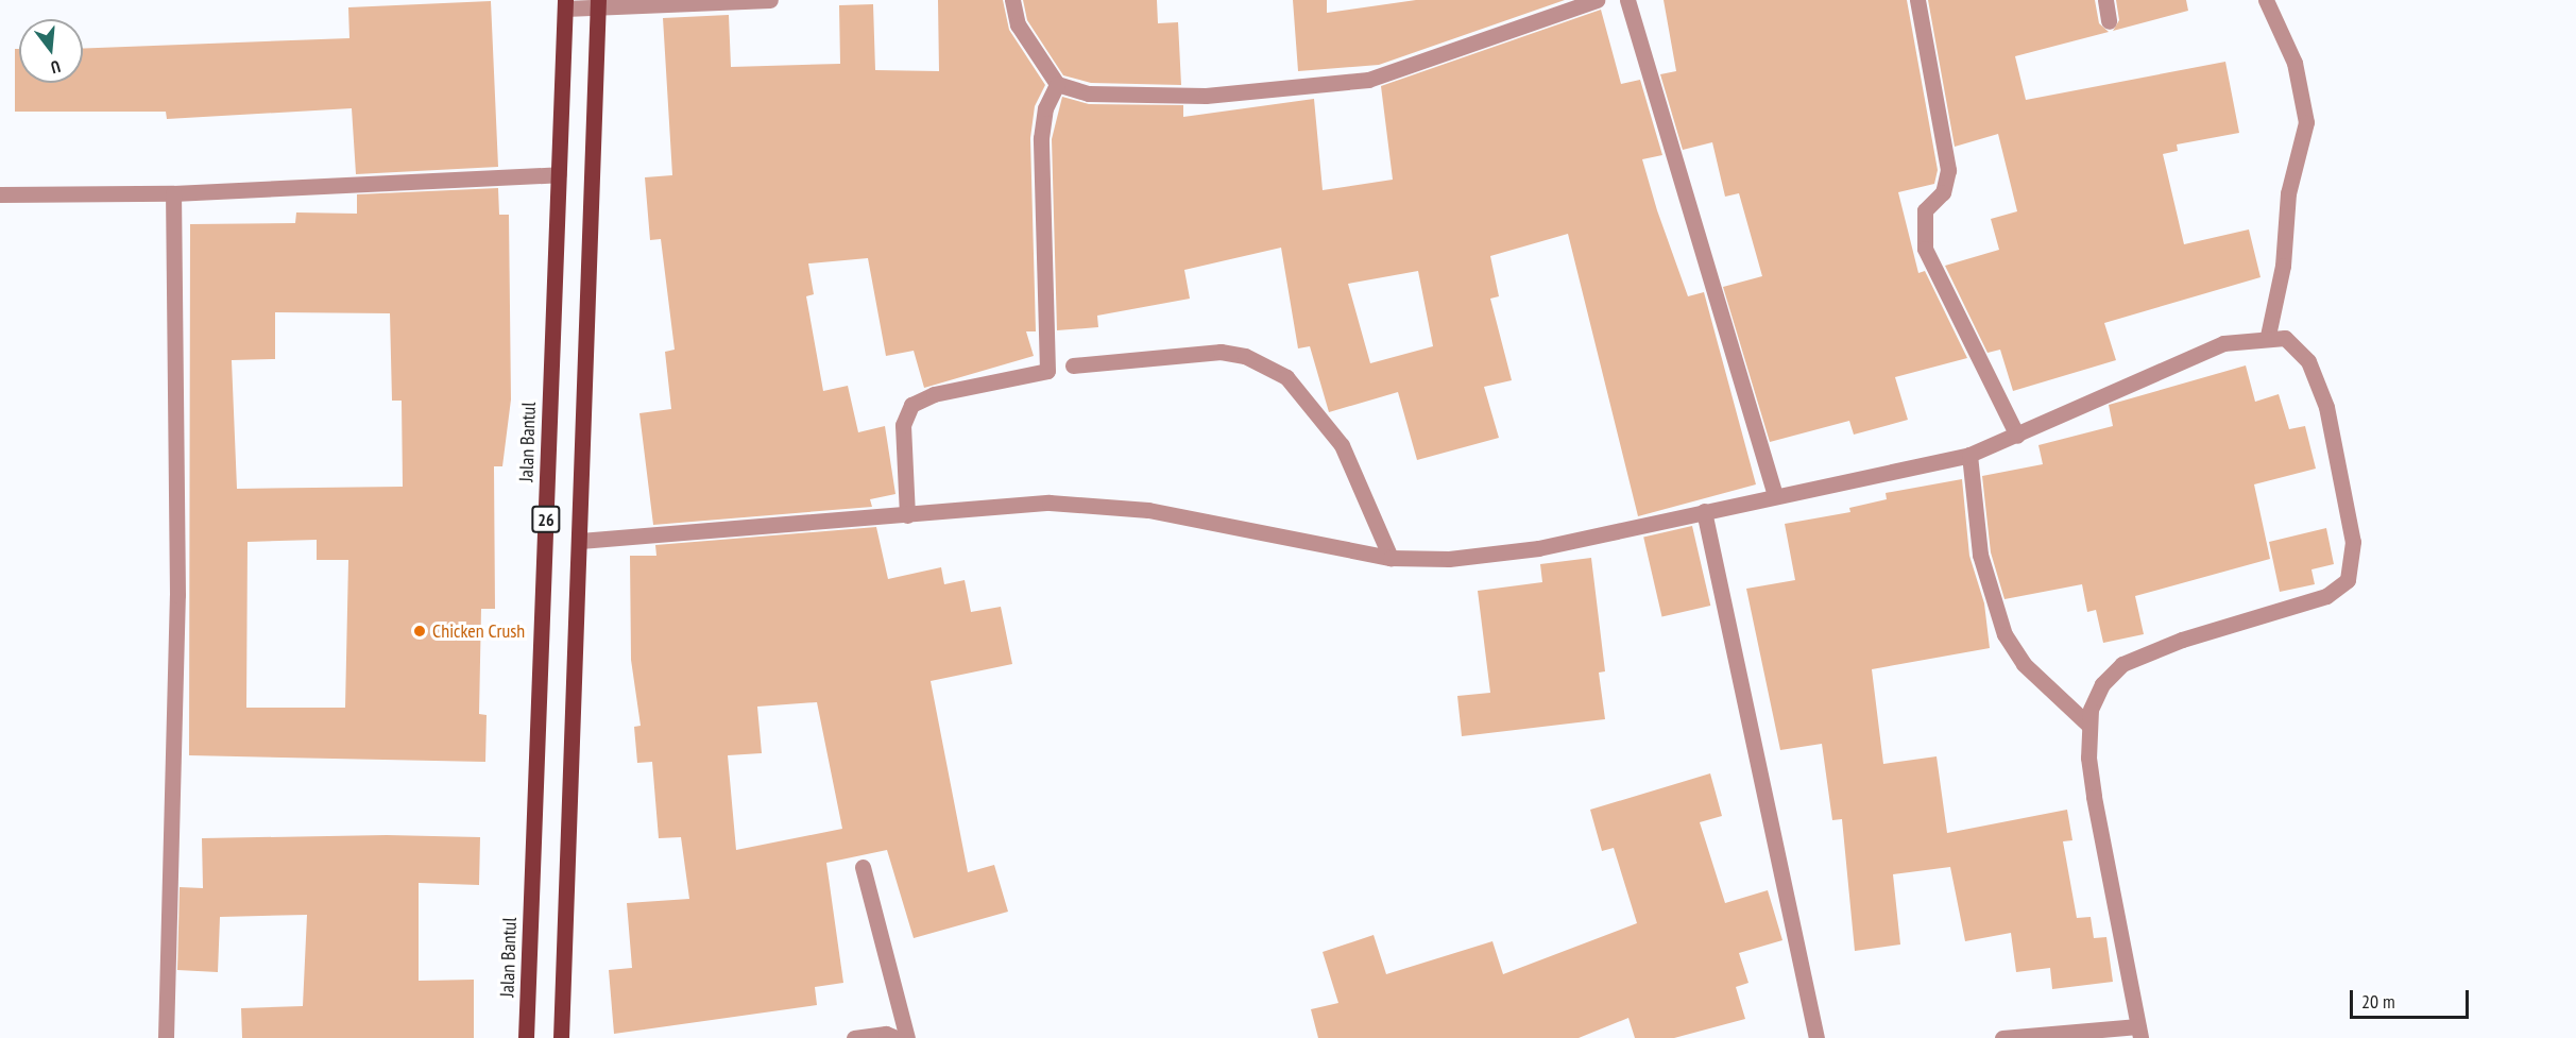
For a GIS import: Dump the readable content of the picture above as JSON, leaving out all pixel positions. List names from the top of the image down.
{
  "streets": {
    "main road": ["Jalan Bantul", "26"]
  },
  "places": ["Chicken Crush"],
  "scale_bar": "20 m",
  "north": "bottom"
}
